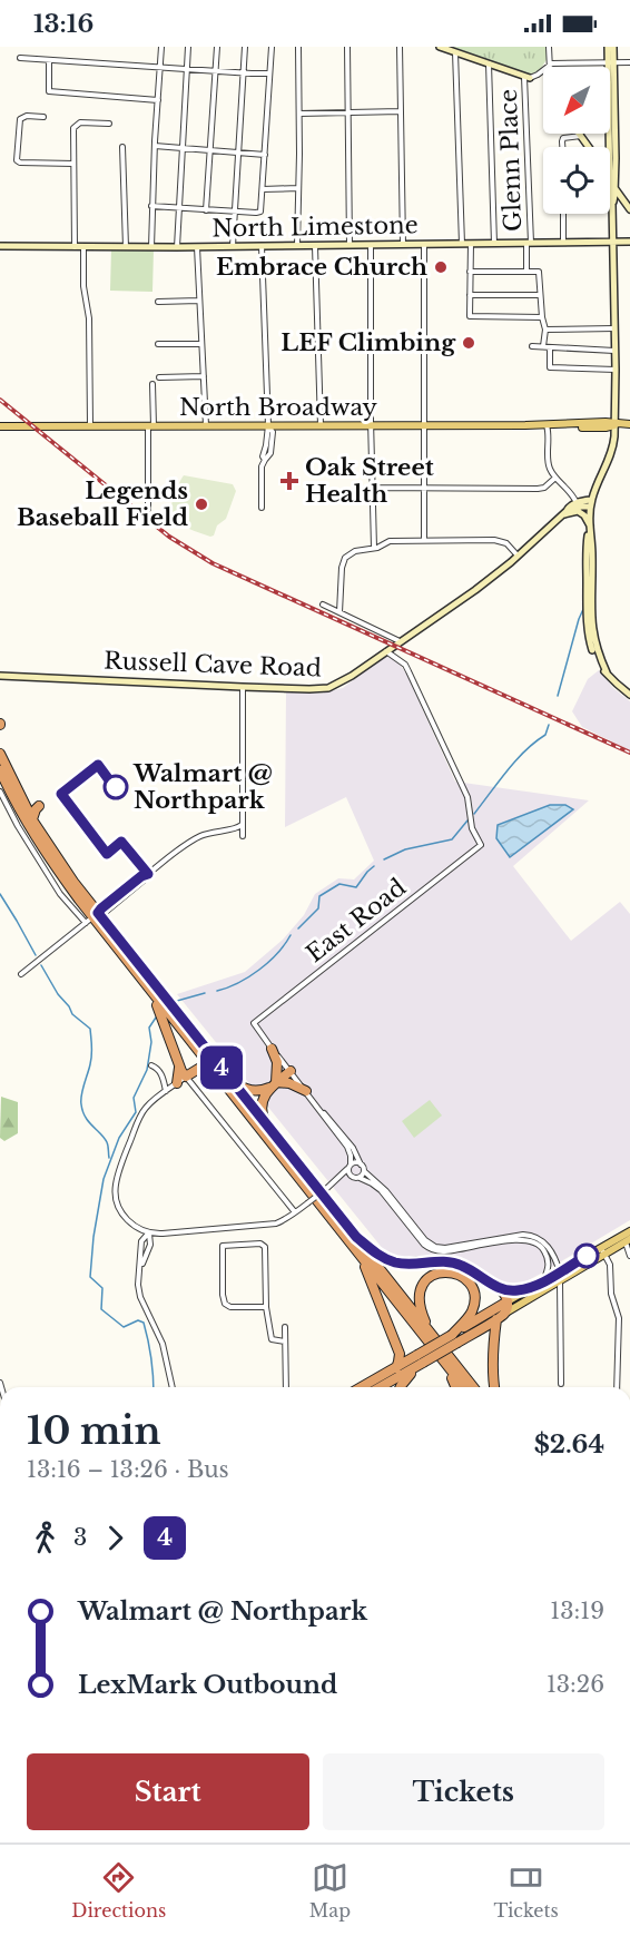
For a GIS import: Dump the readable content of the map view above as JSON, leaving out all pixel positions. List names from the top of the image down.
{
  "streets": {
    "main road": ["North Broadway"],
    "street": [
      "Glenn Place",
      "North Limestone",
      "Russell Cave Road",
      "East Road"
    ]
  },
  "crossings": [
    ["Glenn Place", "North Limestone"],
    ["Russell Cave Road", "East Road"]
  ],
  "places": {
    "other": [
      "Embrace Church",
      "LEF Climbing",
      "Legends Baseball Field",
      "Walmart @ Northpark"
    ],
    "health": ["Oak Street Health"]
  },
  "lines": ["bus line 4"],
  "north": "bottom left",
  "page": {
    "status": "13:16",
    "on_map": "4",
    "heading": ["10 min", "13:16 – 13:26 · Bus", "$2.64"],
    "legs": ["3", "4"],
    "list": [
      {
        "name": "Walmart @ Northpark",
        "value": "13:19"
      },
      {
        "name": "LexMark Outbound",
        "value": "13:26"
      }
    ],
    "buttons": ["Start", "Tickets"],
    "tabs": ["Directions", "Map", "Tickets"]
  }
}
